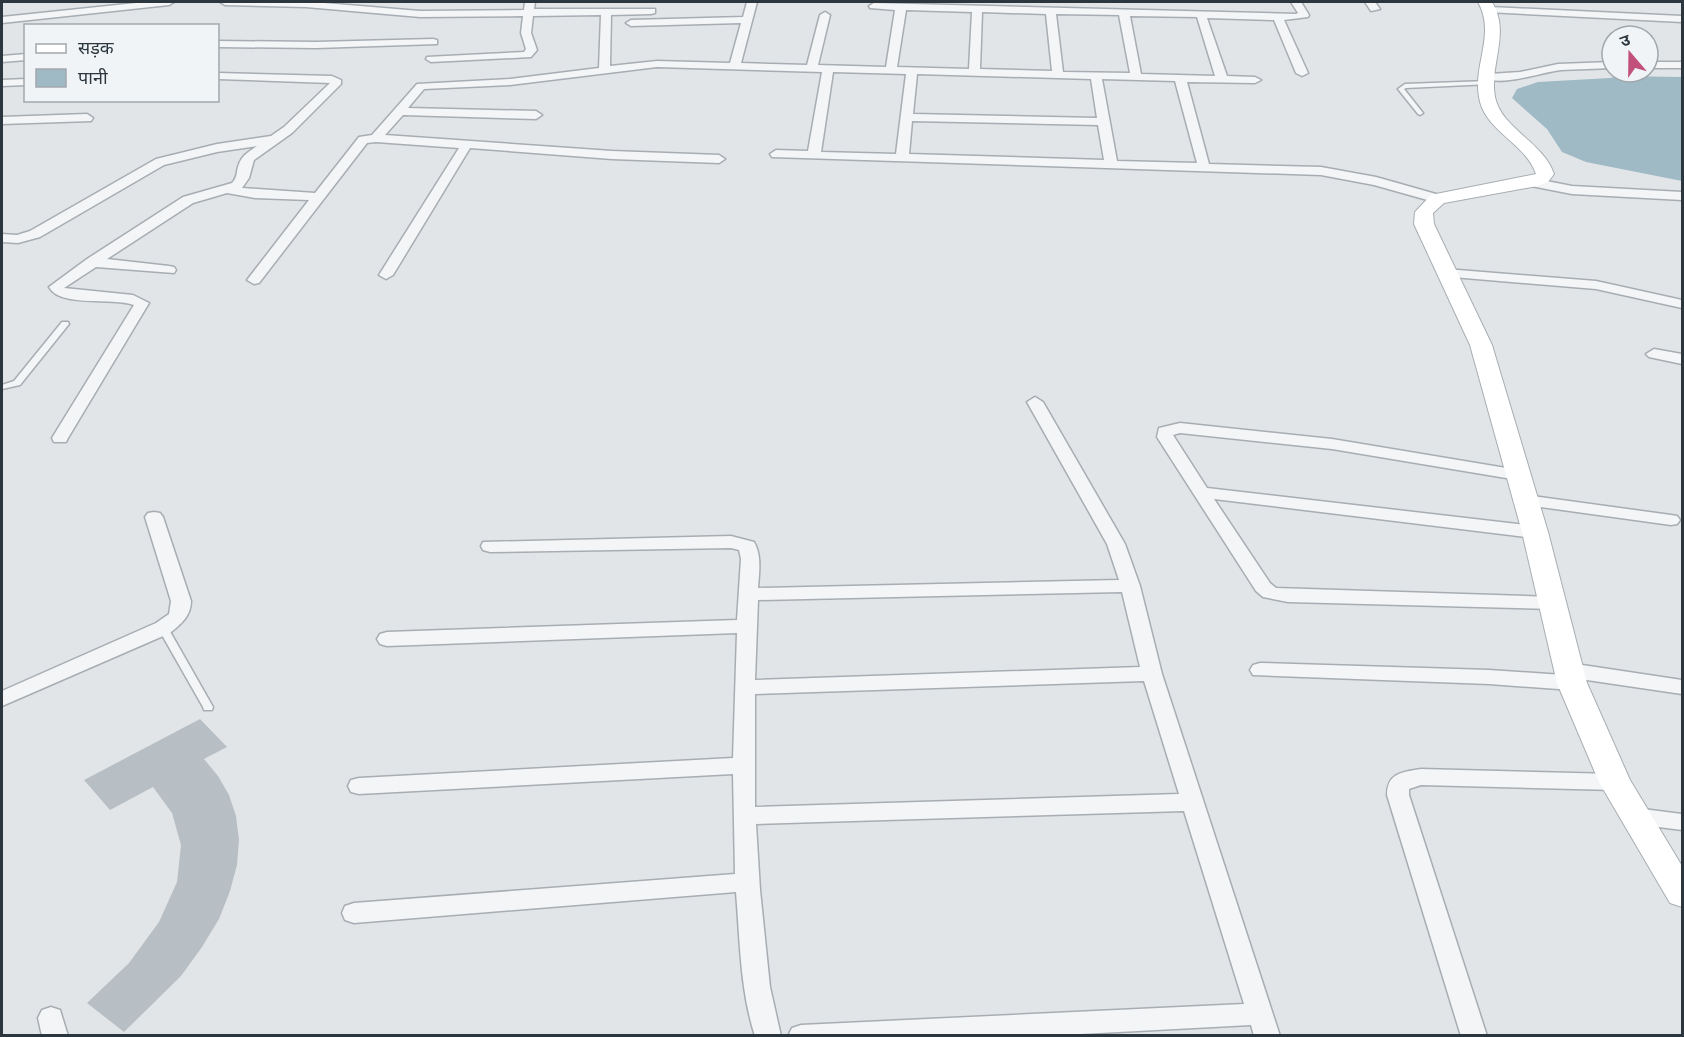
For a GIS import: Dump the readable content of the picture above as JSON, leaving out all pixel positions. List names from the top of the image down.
{
  "legend": ["सड़क", "पानी"],
  "north": "top"
}
